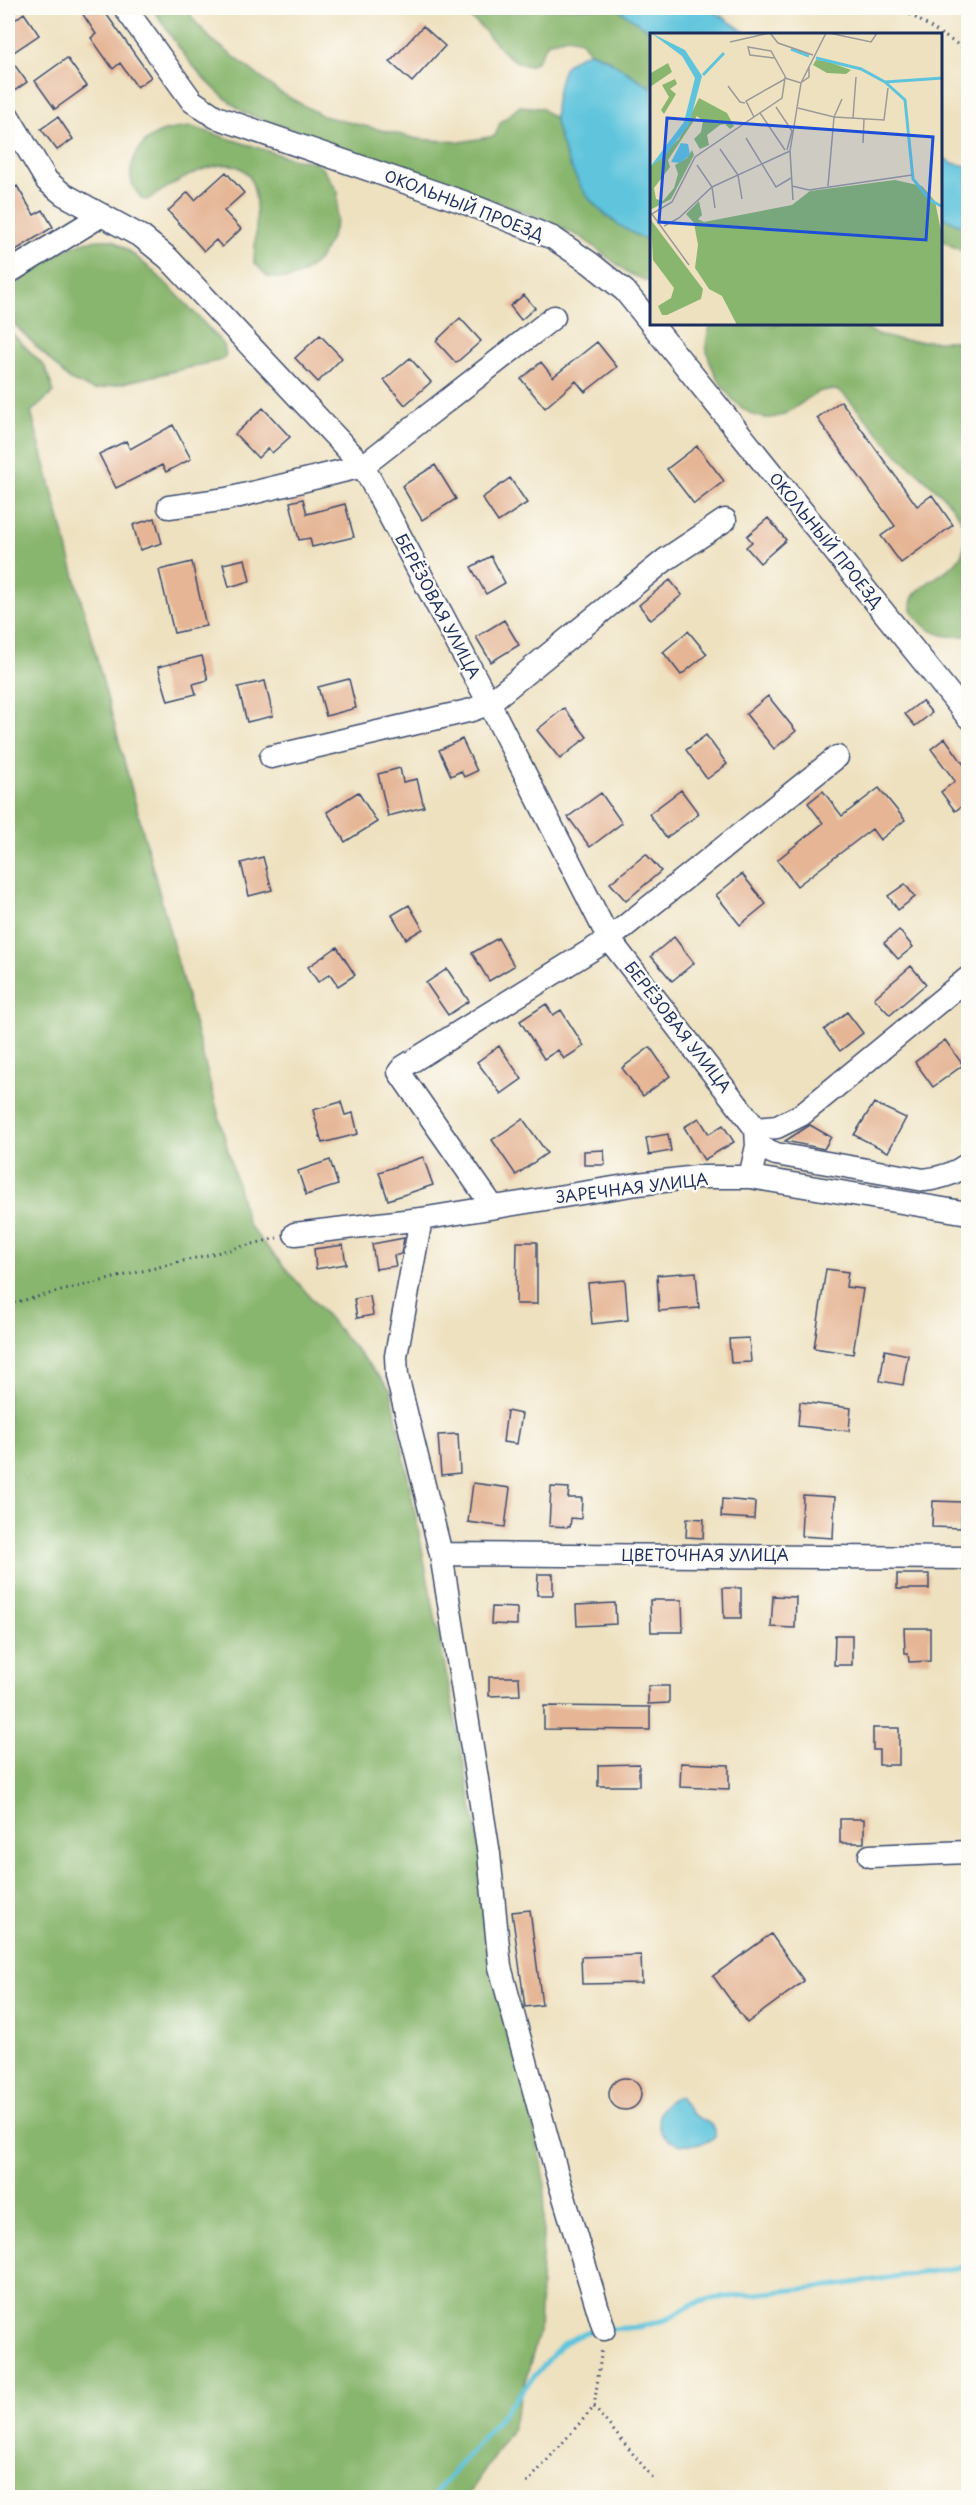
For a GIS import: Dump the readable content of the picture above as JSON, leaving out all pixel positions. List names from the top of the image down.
{
  "streets": {
    "street": [
      "ОКОЛЬНЫЙ ПРОЕЗД",
      "БЕРЁЗОВАЯ УЛИЦА",
      "ЗАРЕЧНАЯ УЛИЦА",
      "ЦВЕТОЧНАЯ УЛИЦА"
    ]
  }
}
